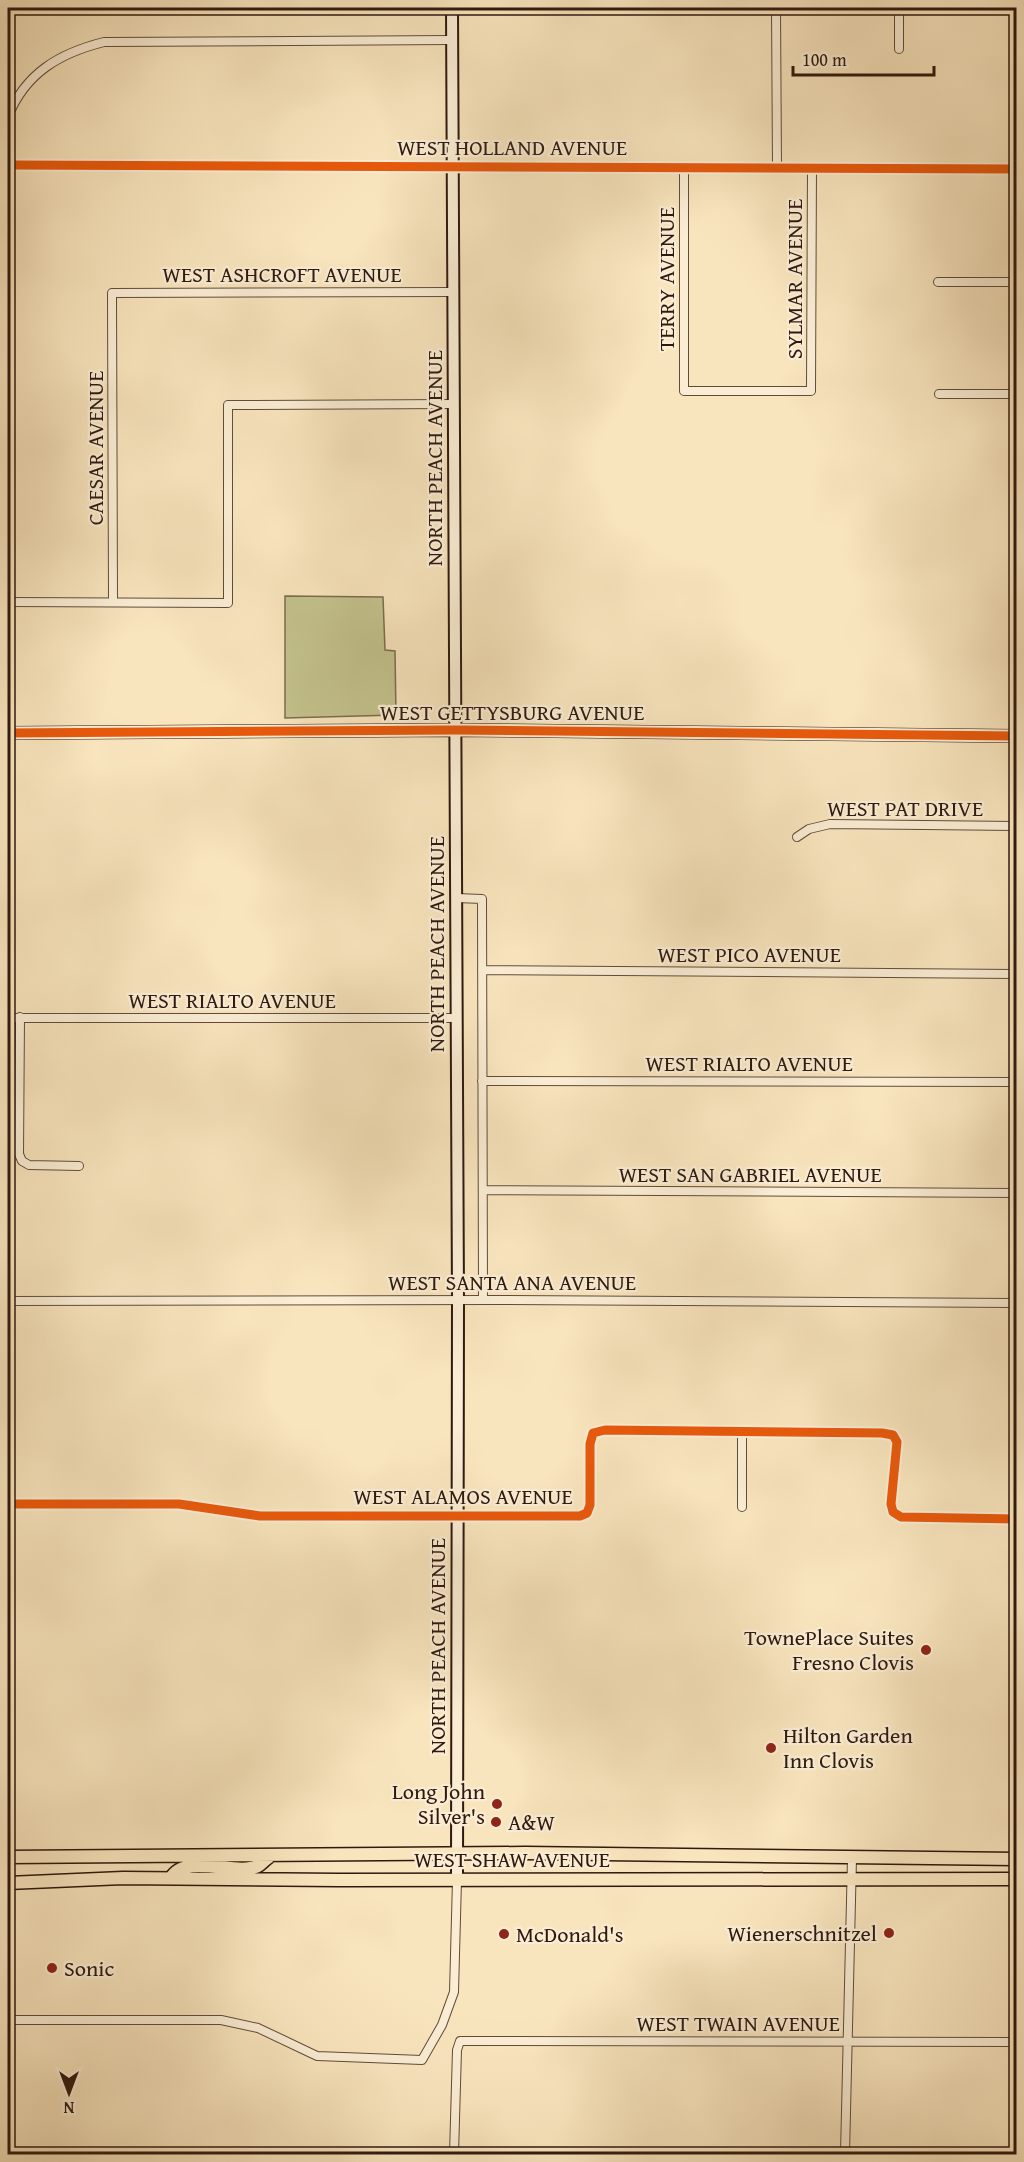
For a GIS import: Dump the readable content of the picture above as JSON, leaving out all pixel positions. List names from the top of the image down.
{
  "streets": {
    "main road": ["NORTH PEACH AVENUE", "WEST GETTYSBURG AVENUE", "WEST SHAW AVENUE"],
    "street": [
      "WEST HOLLAND AVENUE",
      "WEST ASHCROFT AVENUE",
      "TERRY AVENUE",
      "SYLMAR AVENUE",
      "CAESAR AVENUE",
      "WEST PAT DRIVE",
      "WEST PICO AVENUE",
      "WEST RIALTO AVENUE",
      "WEST SAN GABRIEL AVENUE",
      "WEST SANTA ANA AVENUE",
      "WEST ALAMOS AVENUE",
      "WEST TWAIN AVENUE"
    ]
  },
  "crossings": [
    ["WEST HOLLAND AVENUE", "TERRY AVENUE"],
    ["WEST HOLLAND AVENUE", "SYLMAR AVENUE"],
    ["WEST HOLLAND AVENUE", "NORTH PEACH AVENUE"],
    ["WEST ASHCROFT AVENUE", "CAESAR AVENUE"],
    ["WEST ASHCROFT AVENUE", "NORTH PEACH AVENUE"],
    ["TERRY AVENUE", "SYLMAR AVENUE"],
    ["NORTH PEACH AVENUE", "WEST GETTYSBURG AVENUE"],
    ["NORTH PEACH AVENUE", "WEST RIALTO AVENUE"],
    ["NORTH PEACH AVENUE", "WEST SANTA ANA AVENUE"],
    ["NORTH PEACH AVENUE", "WEST ALAMOS AVENUE"],
    ["NORTH PEACH AVENUE", "WEST SHAW AVENUE"]
  ],
  "places": [
    "TownePlace Suites Fresno Clovis",
    "Hilton Garden Inn Clovis",
    "Long John Silver's",
    "A&W",
    "Wienerschnitzel",
    "McDonald's",
    "Sonic"
  ],
  "scale_bar": "100 m",
  "north": "bottom"
}
